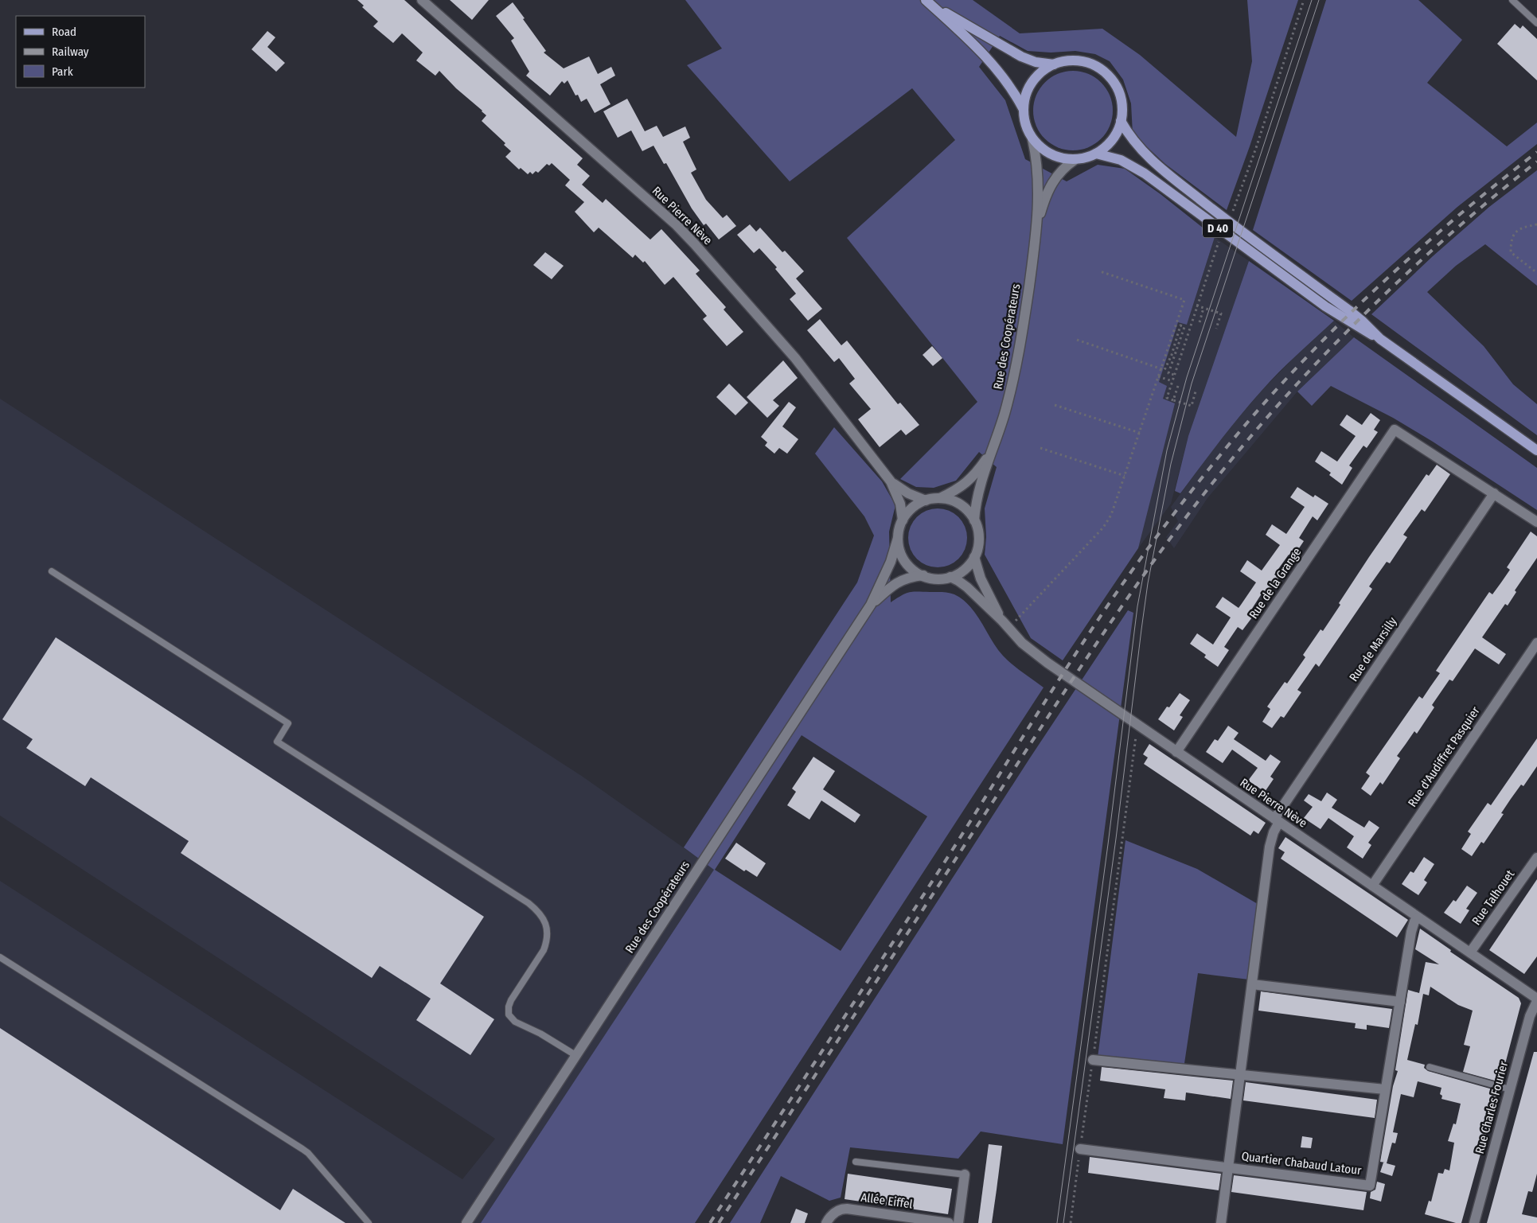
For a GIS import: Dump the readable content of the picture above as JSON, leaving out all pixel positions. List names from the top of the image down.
{
  "streets": {
    "main road": ["D 40"],
    "street": [
      "Rue Pierre Nève",
      "Rue des Coopérateurs",
      "Rue de la Grange",
      "Rue de Marsilly",
      "Rue d'Audiffret Pasquier",
      "Rue Talhouet",
      "Rue Charles Fourier",
      "Quartier Chabaud Latour",
      "Allée Eiffel"
    ]
  },
  "crossings": [
    ["Rue Pierre Nève", "Rue des Coopérateurs"],
    ["Rue Pierre Nève", "Rue de la Grange"],
    ["Rue Pierre Nève", "Rue de Marsilly"],
    ["Rue Pierre Nève", "Rue d'Audiffret Pasquier"],
    ["Rue Pierre Nève", "Rue Talhouet"],
    ["Rue Pierre Nève", "Rue Charles Fourier"],
    ["Rue Pierre Nève", "Quartier Chabaud Latour"],
    ["D 40", "Rue des Coopérateurs"],
    ["Rue de la Grange", "Rue de Marsilly"],
    ["Rue de Marsilly", "Quartier Chabaud Latour"]
  ],
  "legend": ["Road", "Railway", "Park"]
}
